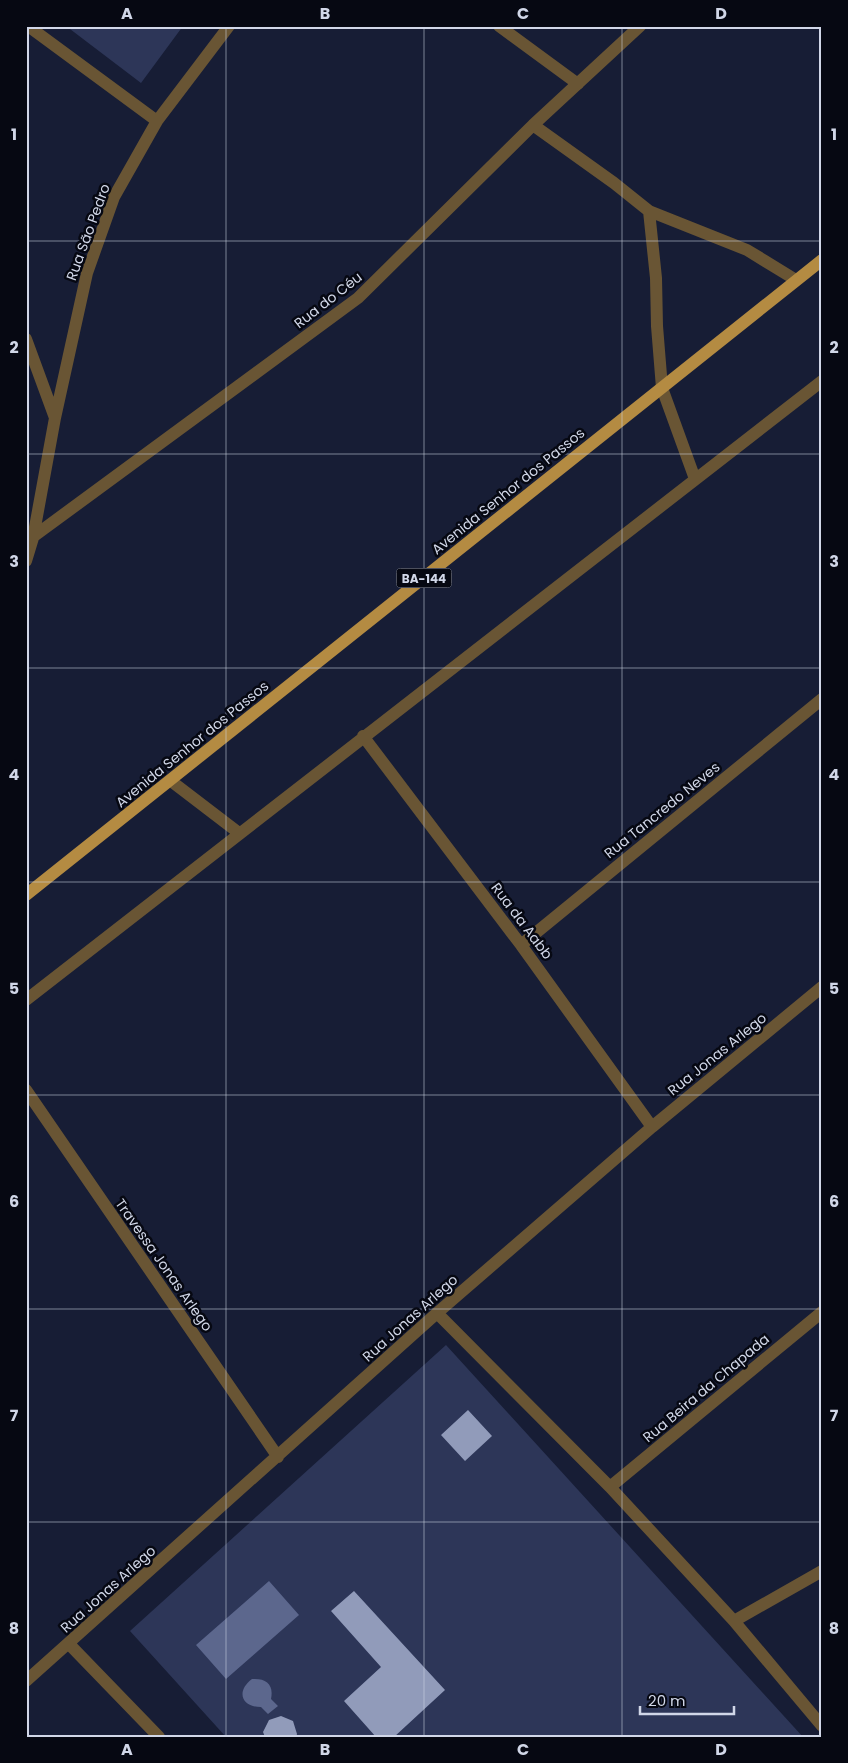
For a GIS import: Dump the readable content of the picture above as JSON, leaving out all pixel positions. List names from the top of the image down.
{
  "streets": {
    "main road": ["Avenida Senhor dos Passos", "BA-144"],
    "street": [
      "Rua São Pedro",
      "Rua do Céu",
      "Rua Tancredo Neves",
      "Rua da Aabb",
      "Rua Jonas Arlego",
      "Travessa Jonas Arlego",
      "Rua Beira da Chapada"
    ]
  },
  "crossings": [
    ["Rua São Pedro", "Rua do Céu"],
    ["Rua Tancredo Neves", "Rua da Aabb"],
    ["Rua da Aabb", "Rua Jonas Arlego"],
    ["Rua Jonas Arlego", "Travessa Jonas Arlego"]
  ],
  "scale_bar": "20 m",
  "grid": {
    "columns": [
      "A",
      "B",
      "C",
      "D"
    ],
    "rows": [
      "1",
      "2",
      "3",
      "4",
      "5",
      "6",
      "7",
      "8"
    ]
  }
}
